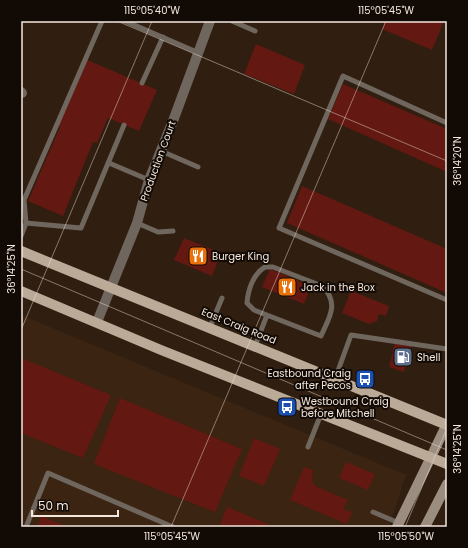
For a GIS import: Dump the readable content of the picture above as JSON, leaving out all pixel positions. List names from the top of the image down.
{
  "streets": {
    "main road": ["East Craig Road"],
    "street": ["Production Court"]
  },
  "crossings": [
    ["Production Court", "East Craig Road"]
  ],
  "places": {
    "restaurant": ["Burger King", "Jack in the Box"],
    "fuel station": ["Shell"],
    "bus stop": ["Eastbound Craig after Pecos", "Westbound Craig before Mitchell"]
  },
  "scale_bar": "50 m",
  "coordinates": [
    "115°05'40\"W",
    "115°05'45\"W",
    "36°14'20\"N",
    "36°14'25\"N",
    "115°05'50\"W"
  ]
}
